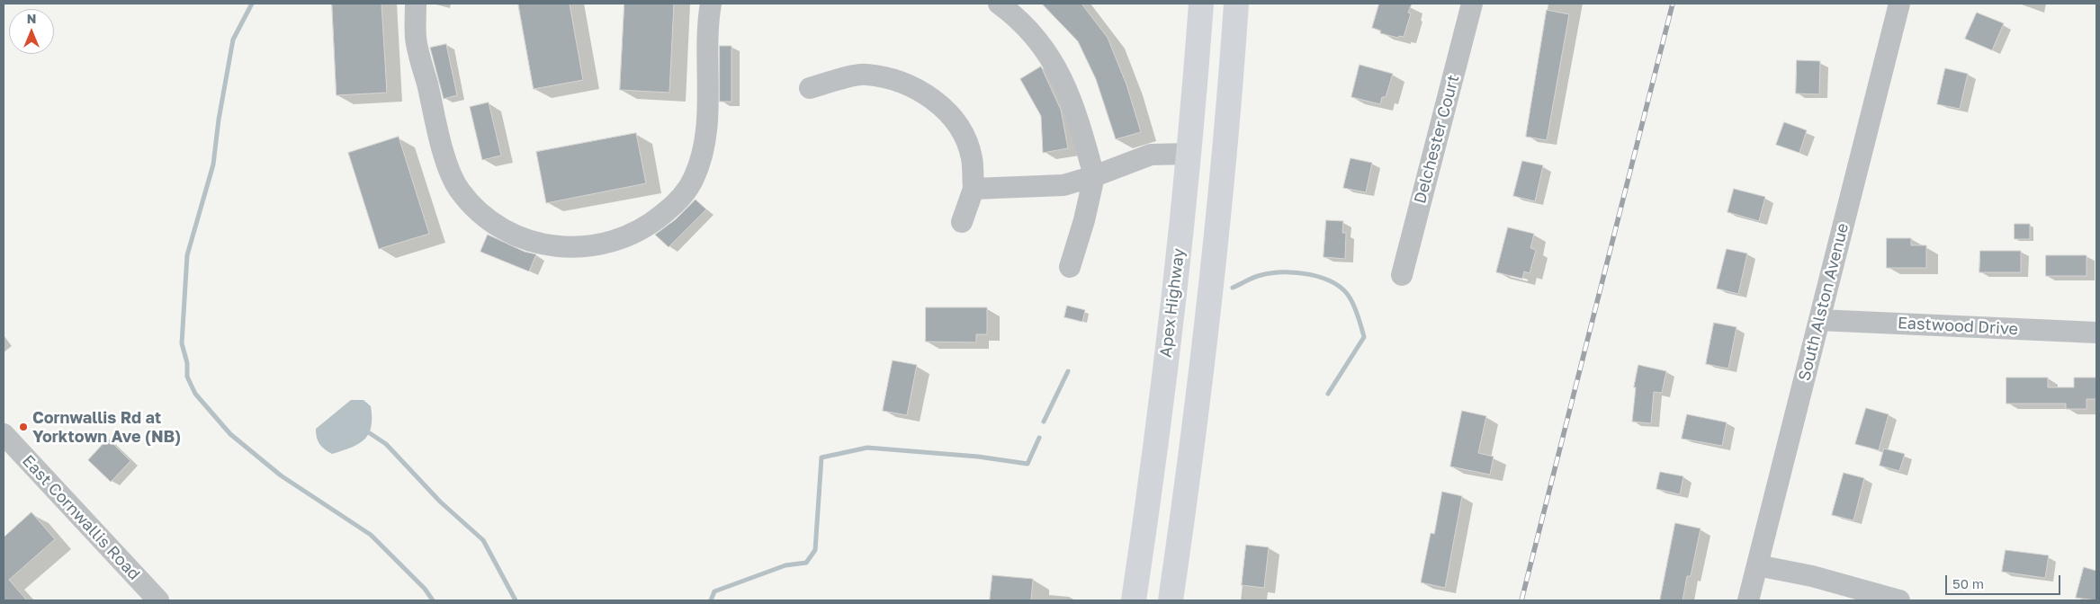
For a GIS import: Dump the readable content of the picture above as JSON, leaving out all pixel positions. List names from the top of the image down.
{
  "streets": {
    "main road": ["Apex Highway"],
    "street": [
      "Delchester Court",
      "South Alston Avenue",
      "Eastwood Drive",
      "East Cornwallis Road"
    ]
  },
  "crossings": [
    ["South Alston Avenue", "Eastwood Drive"]
  ],
  "places": ["Cornwallis Rd at Yorktown Ave (NB)"],
  "scale_bar": "50 m",
  "north": "top"
}
